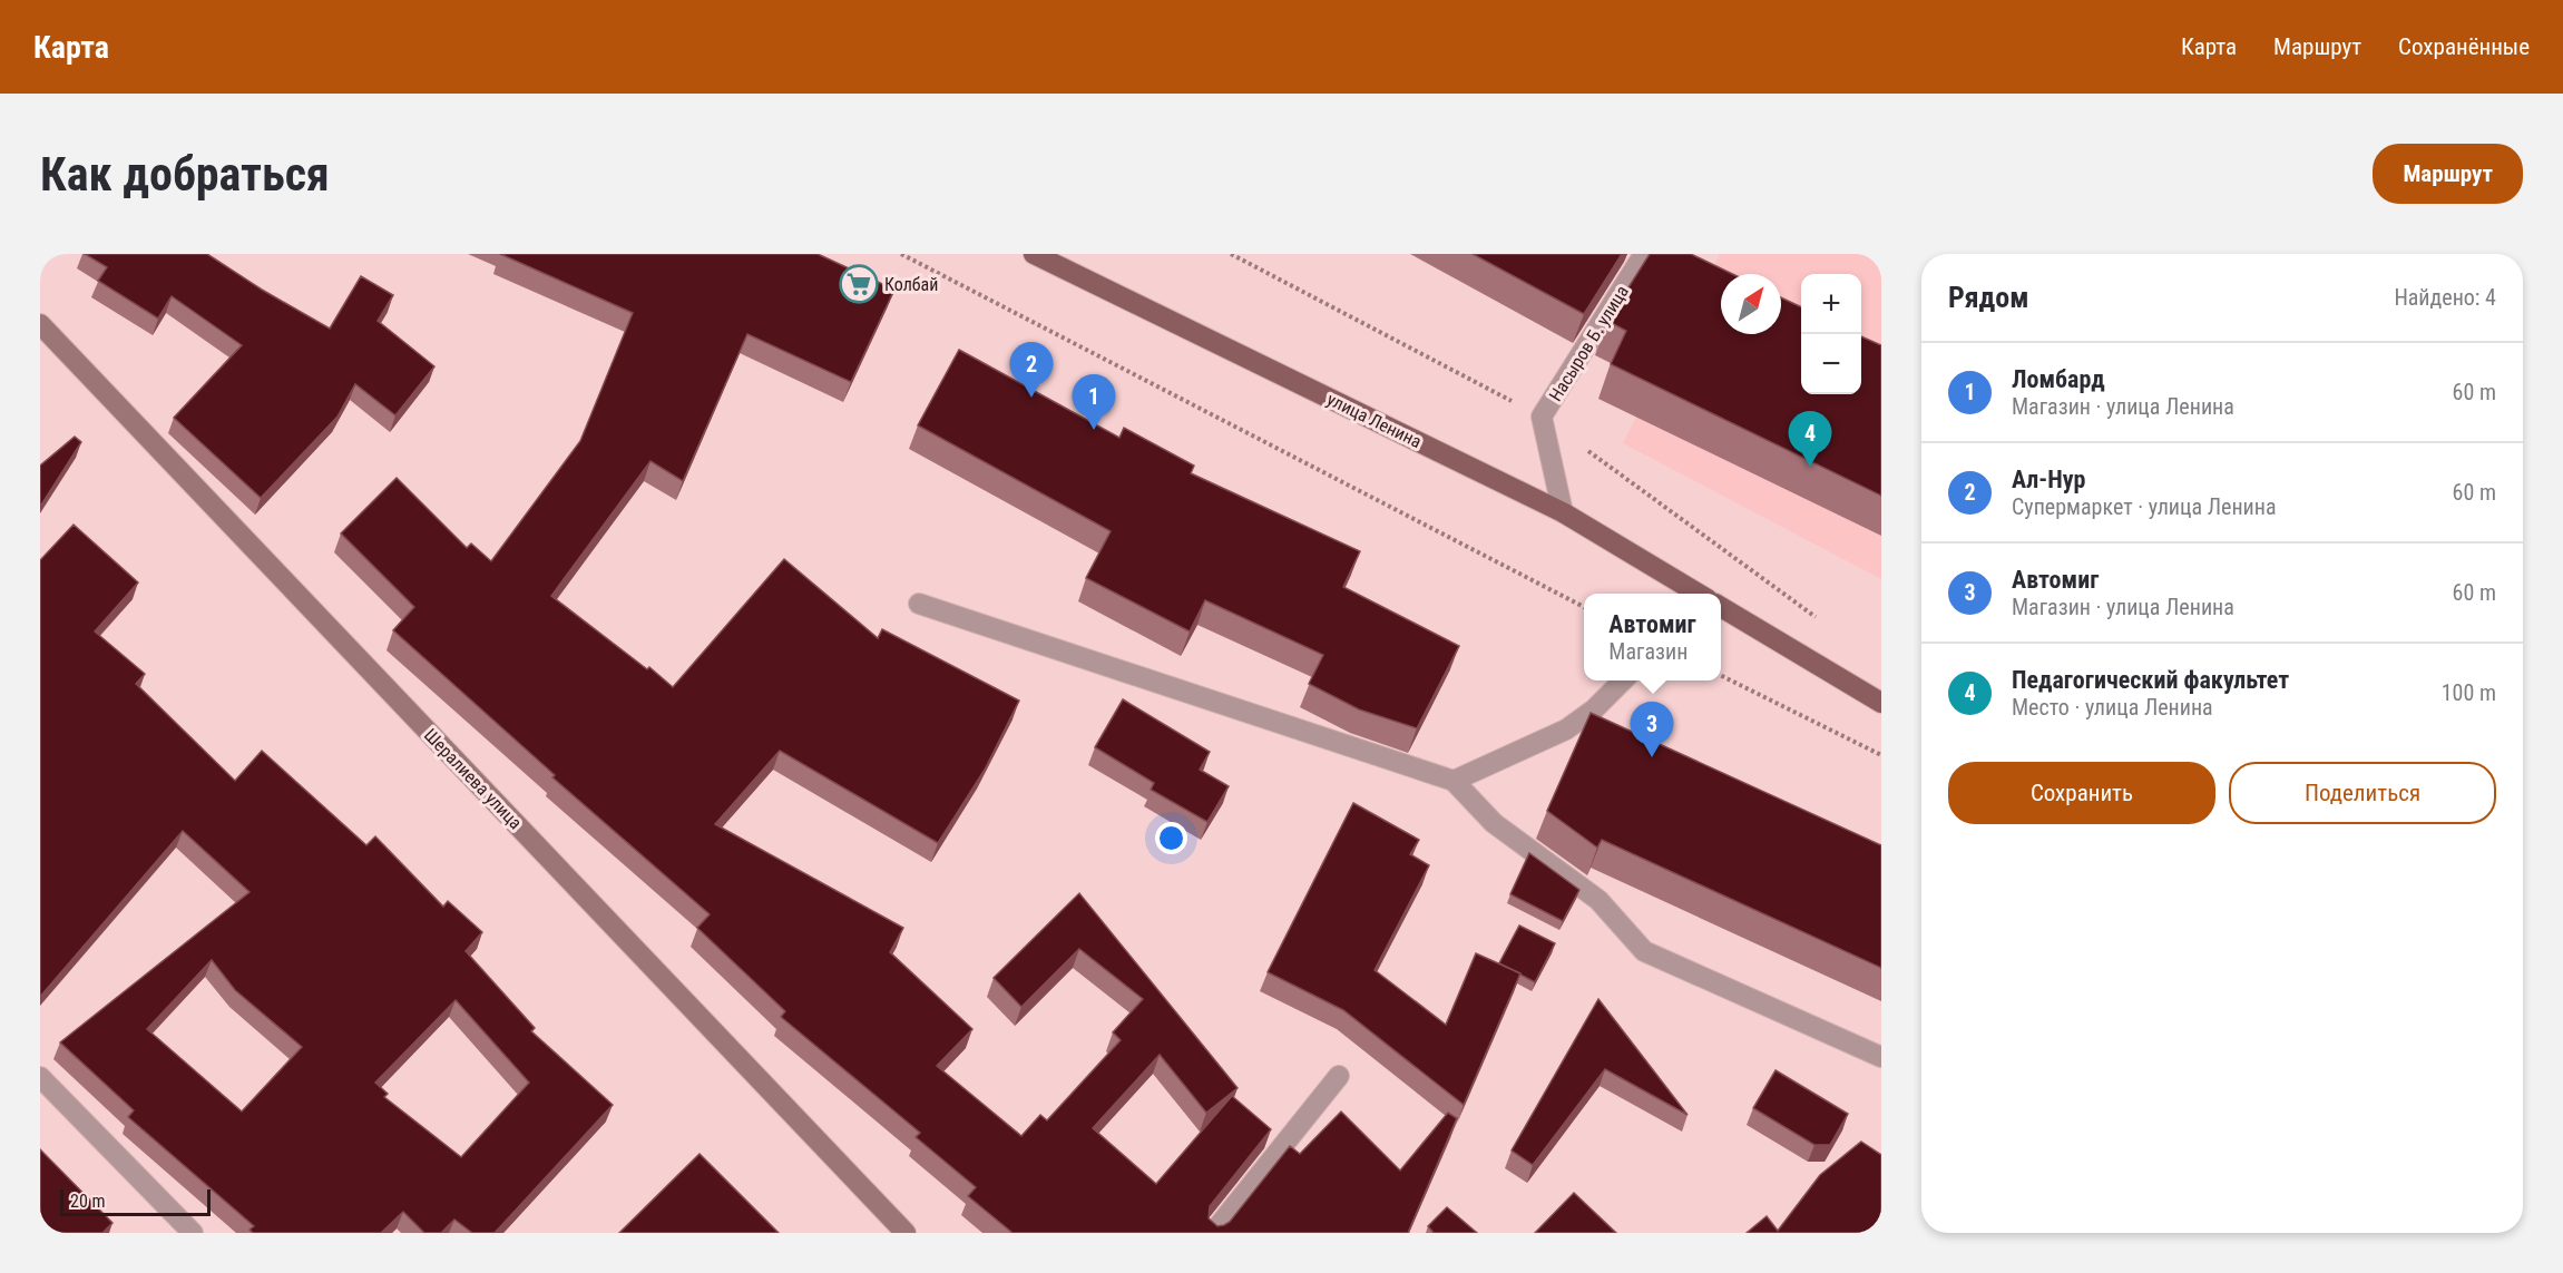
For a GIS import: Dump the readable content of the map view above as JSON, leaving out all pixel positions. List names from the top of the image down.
{
  "streets": {
    "main road": ["улица Ленина"],
    "street": ["Насыров Б. улица", "Шералиева улица"]
  },
  "crossings": [
    ["Насыров Б. улица", "улица Ленина"]
  ],
  "places": {
    "supermarket": ["Колбай"]
  },
  "scale_bar": "20 m",
  "north": "top right",
  "page": {
    "header": "Карта",
    "nav": ["Карта", "Маршрут", "Сохранённые"],
    "buttons": [
      "Маршрут",
      ["Сохранить", "Поделиться"]
    ],
    "title": "Как добраться",
    "heading": ["Рядом", "Найдено: 4"],
    "map_buttons": ["+", "−"],
    "list": [
      {
        "mark": "1",
        "name": "Ломбард",
        "note": "Магазин · улица Ленина",
        "value": "60 m"
      },
      {
        "mark": "2",
        "name": "Ал-Нур",
        "note": "Супермаркет · улица Ленина",
        "value": "60 m"
      },
      {
        "mark": "3",
        "name": "Автомиг",
        "note": "Магазин · улица Ленина",
        "value": "60 m"
      },
      {
        "mark": "4",
        "name": "Педагогический факультет",
        "note": "Место · улица Ленина",
        "value": "100 m"
      }
    ],
    "pins": [
      "2",
      "1",
      "4",
      "3"
    ],
    "popup": ["Автомиг", "Магазин"],
    "scale": "20 m"
  }
}
